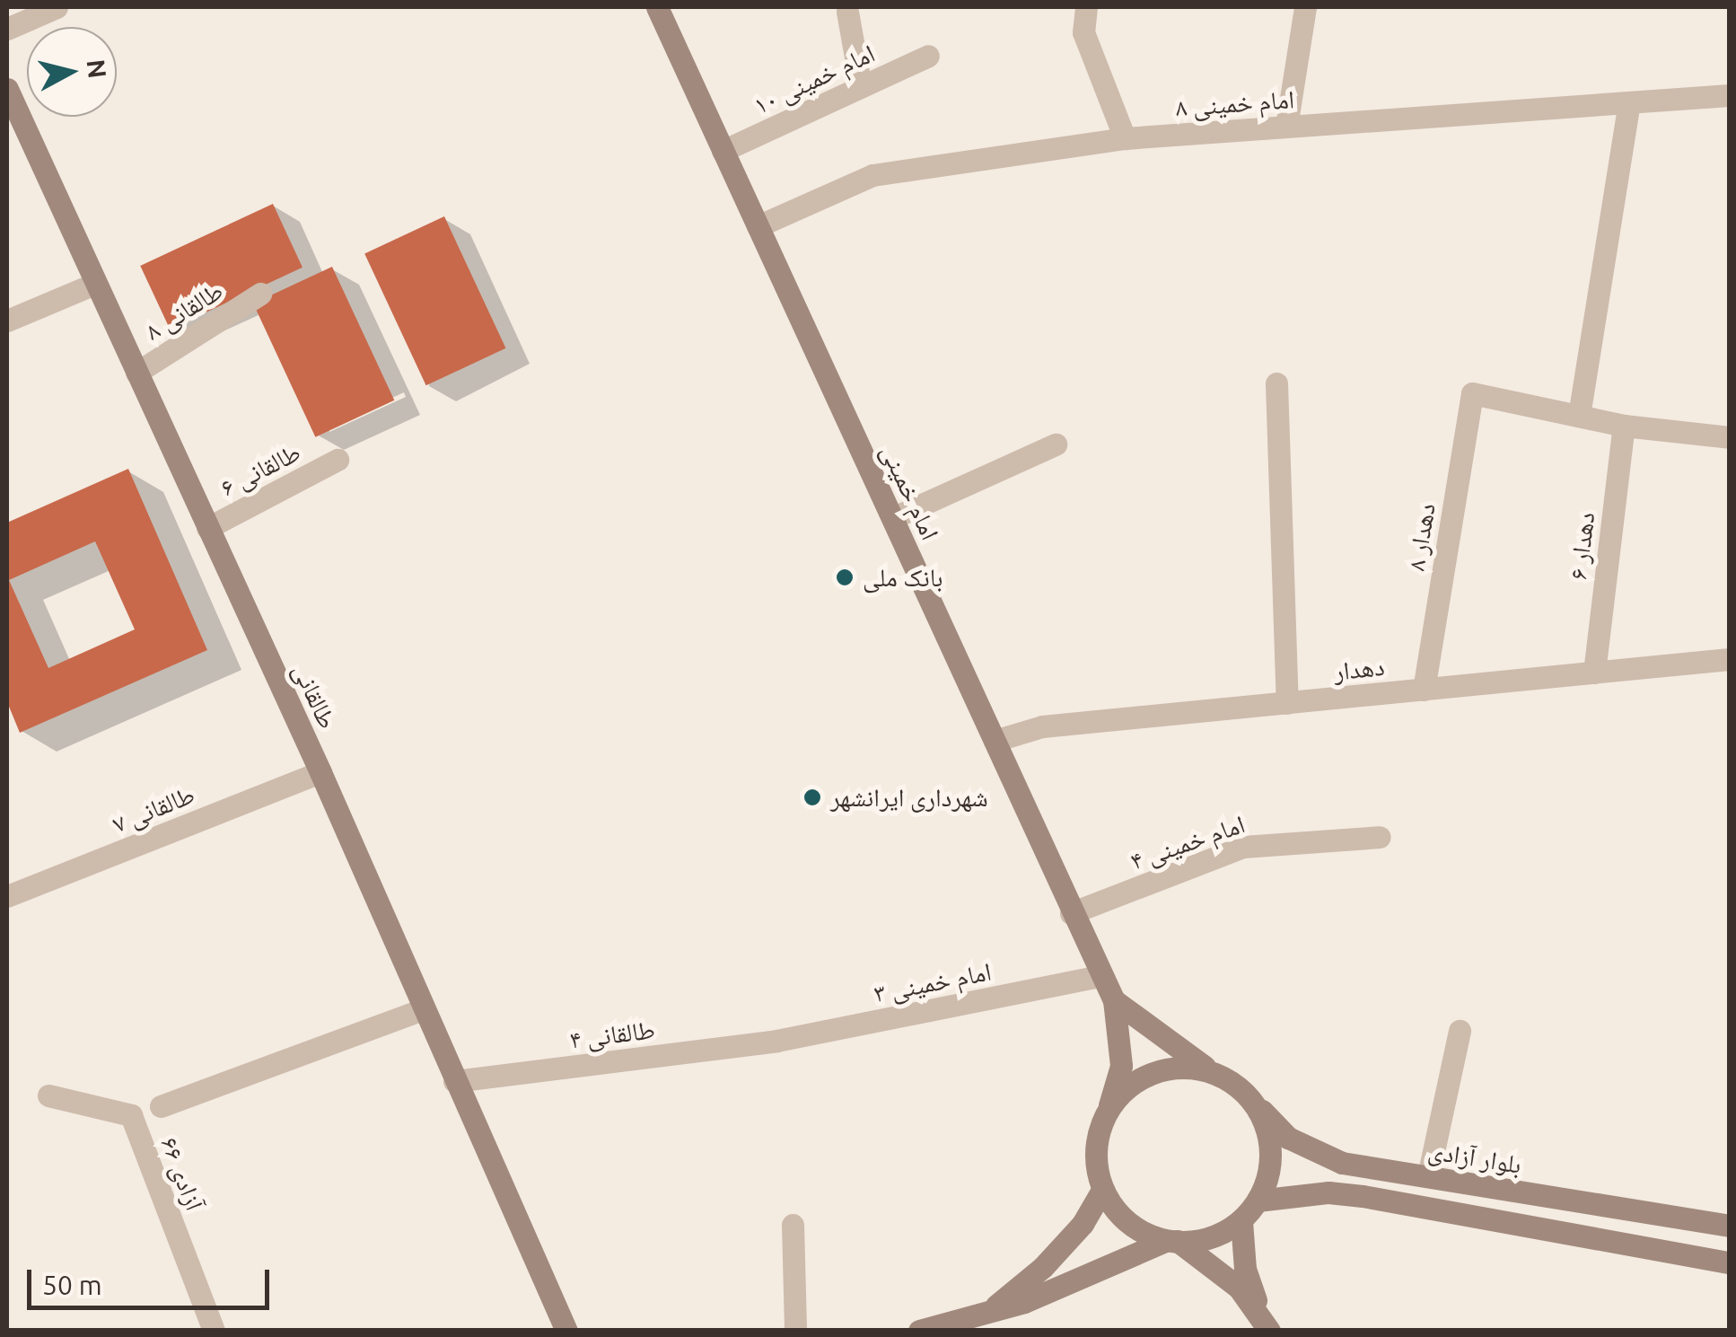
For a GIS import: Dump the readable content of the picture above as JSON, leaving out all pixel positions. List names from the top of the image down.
{
  "streets": {
    "main road": ["امام خمینی", "طالقانی", "بلوار آزادی"],
    "street": [
      "امام خمینی ۱۰",
      "امام خمینی ۸",
      "طالقانی ۸",
      "طالقانی ۶",
      "دهدار ۸",
      "دهدار ۶",
      "دهدار",
      "طالقانی ۷",
      "امام خمینی ۴",
      "امام خمینی ۳",
      "طالقانی ۴",
      "آزادی ۶۶"
    ]
  },
  "crossings": [
    ["امام خمینی ۱۰", "امام خمینی"],
    ["امام خمینی ۸", "امام خمینی"],
    ["طالقانی ۸", "طالقانی"],
    ["طالقانی ۶", "طالقانی"],
    ["امام خمینی", "دهدار"],
    ["امام خمینی", "امام خمینی ۴"],
    ["امام خمینی", "امام خمینی ۳"],
    ["امام خمینی", "بلوار آزادی"],
    ["دهدار ۸", "دهدار"],
    ["دهدار ۶", "دهدار"],
    ["طالقانی", "طالقانی ۷"],
    ["طالقانی", "طالقانی ۴"],
    ["امام خمینی ۳", "طالقانی ۴"]
  ],
  "places": ["بانک ملی", "شهرداری ایرانشهر"],
  "scale_bar": "50 m",
  "north": "right"
}
